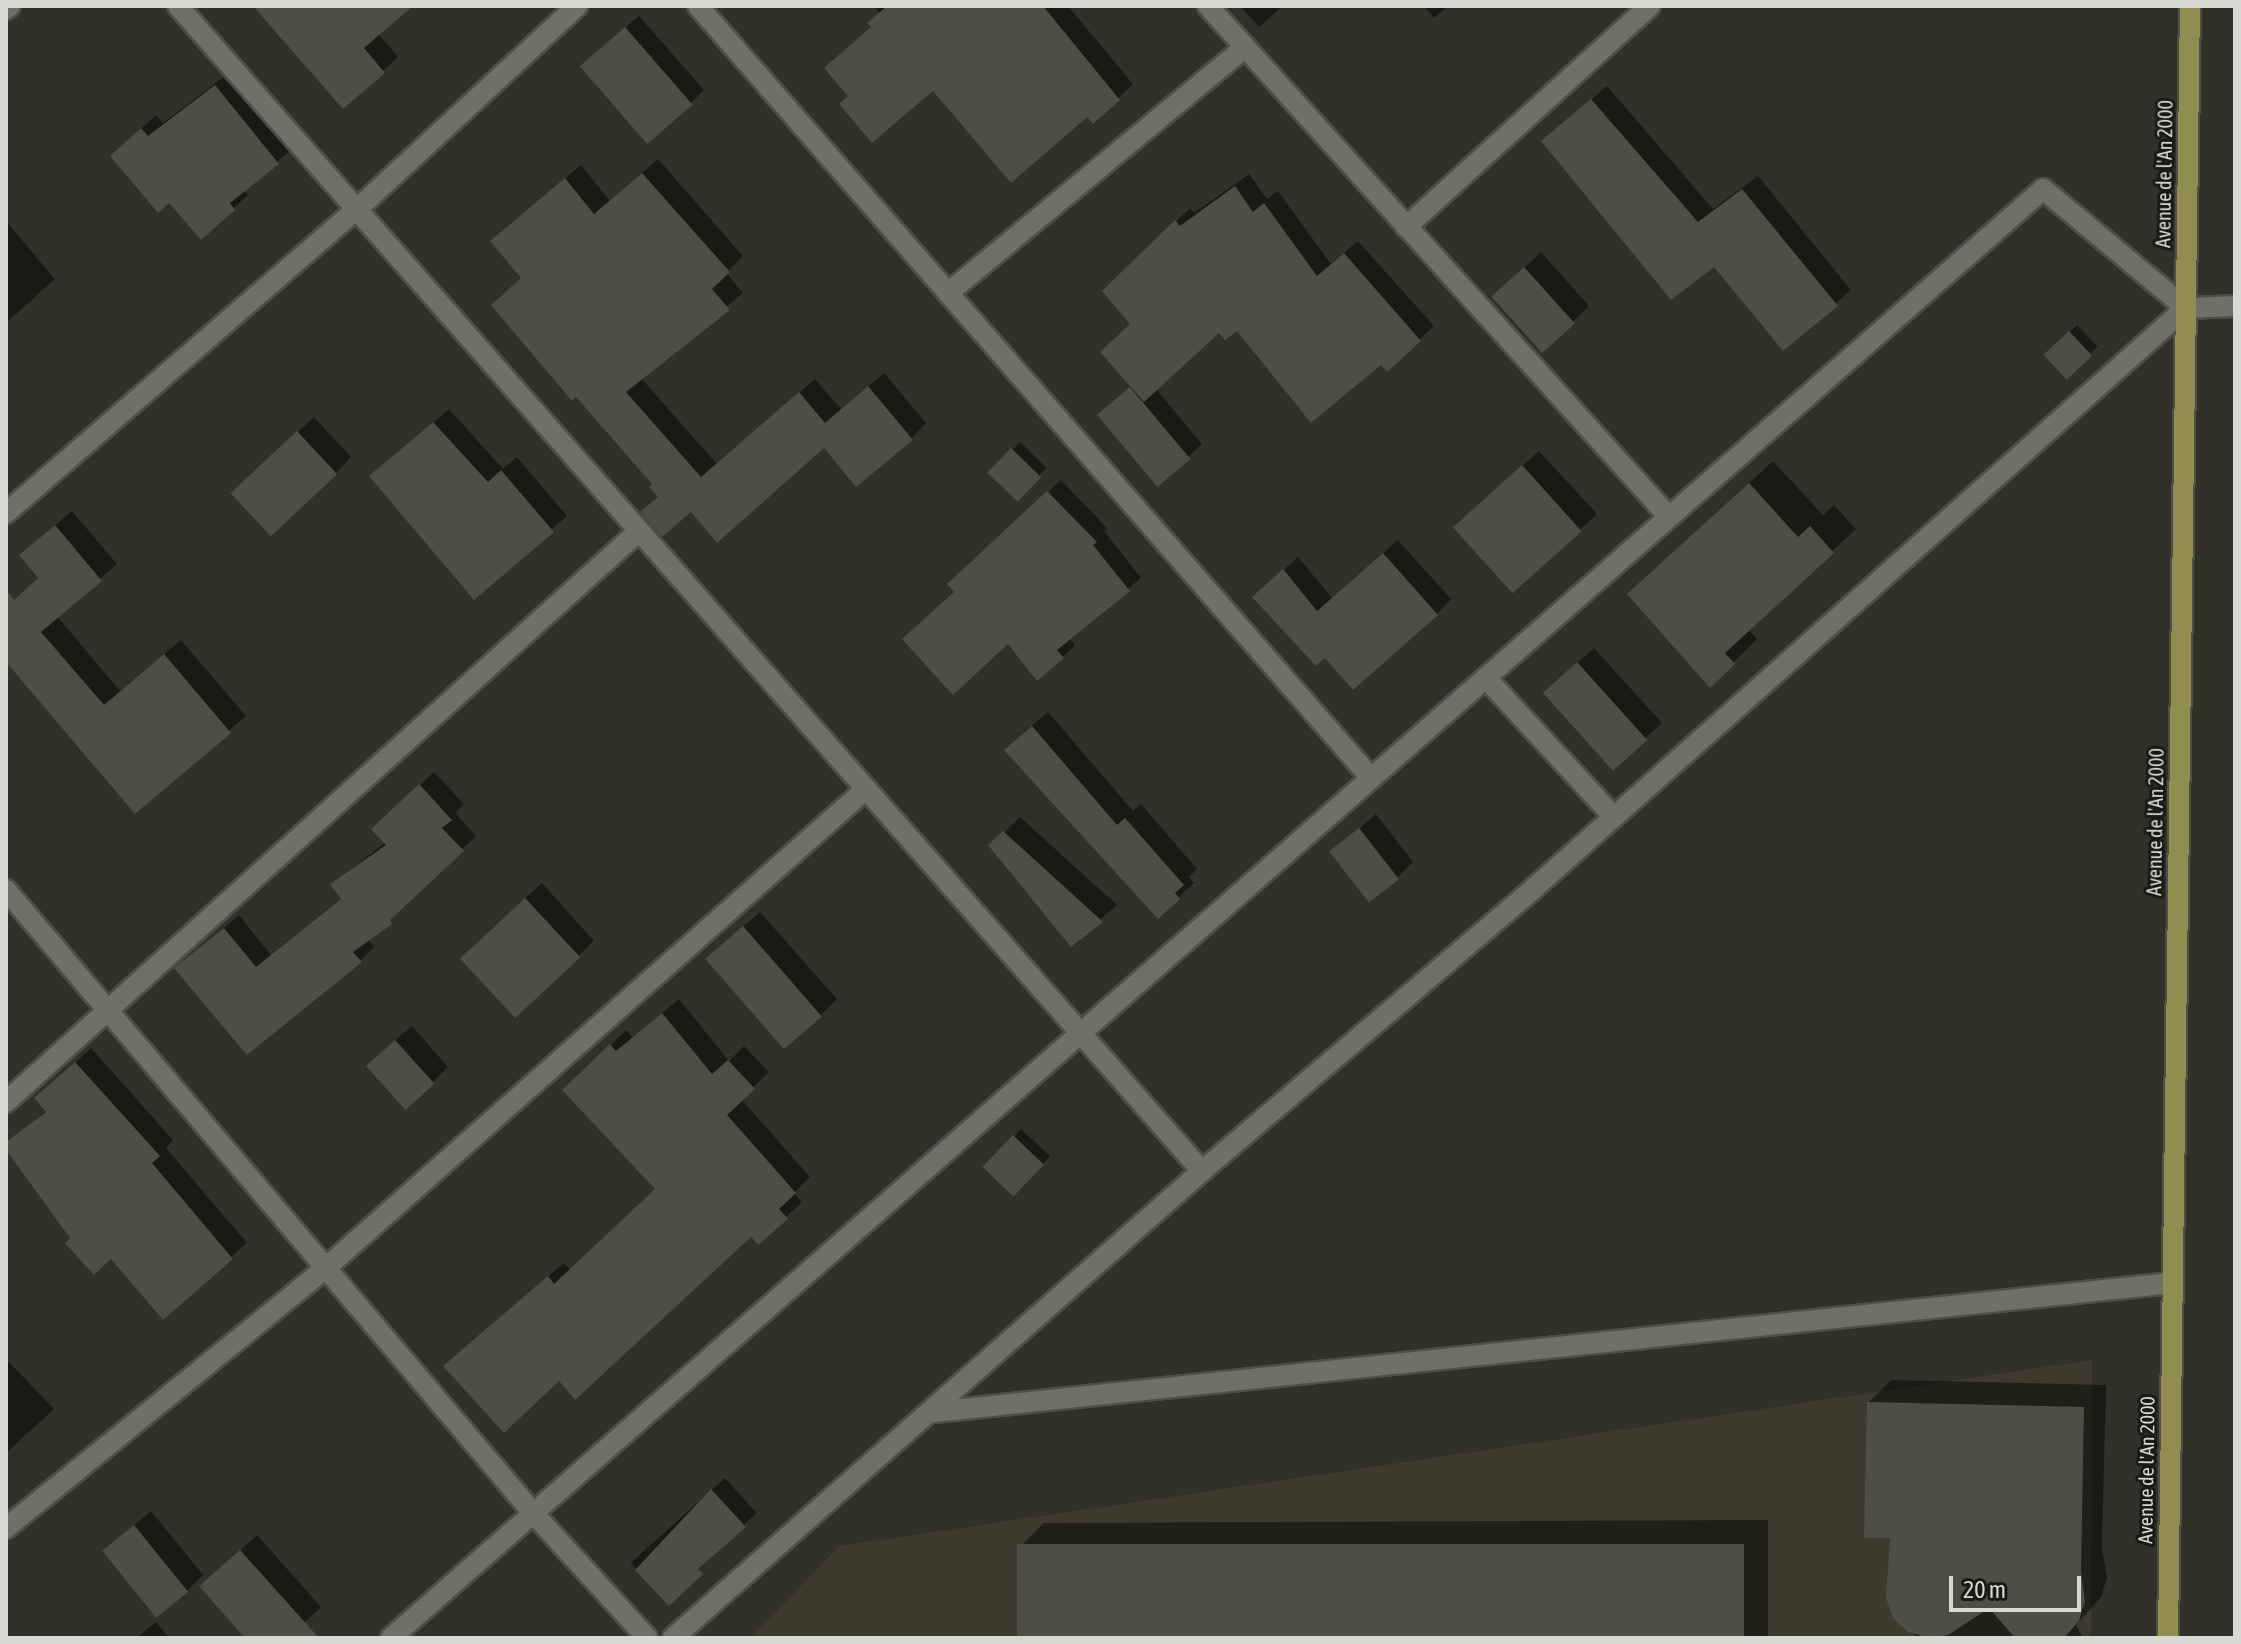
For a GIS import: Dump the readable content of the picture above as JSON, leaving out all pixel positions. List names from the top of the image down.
{
  "streets": {
    "main road": ["Avenue de l'An 2000"]
  },
  "scale_bar": "20 m"
}
